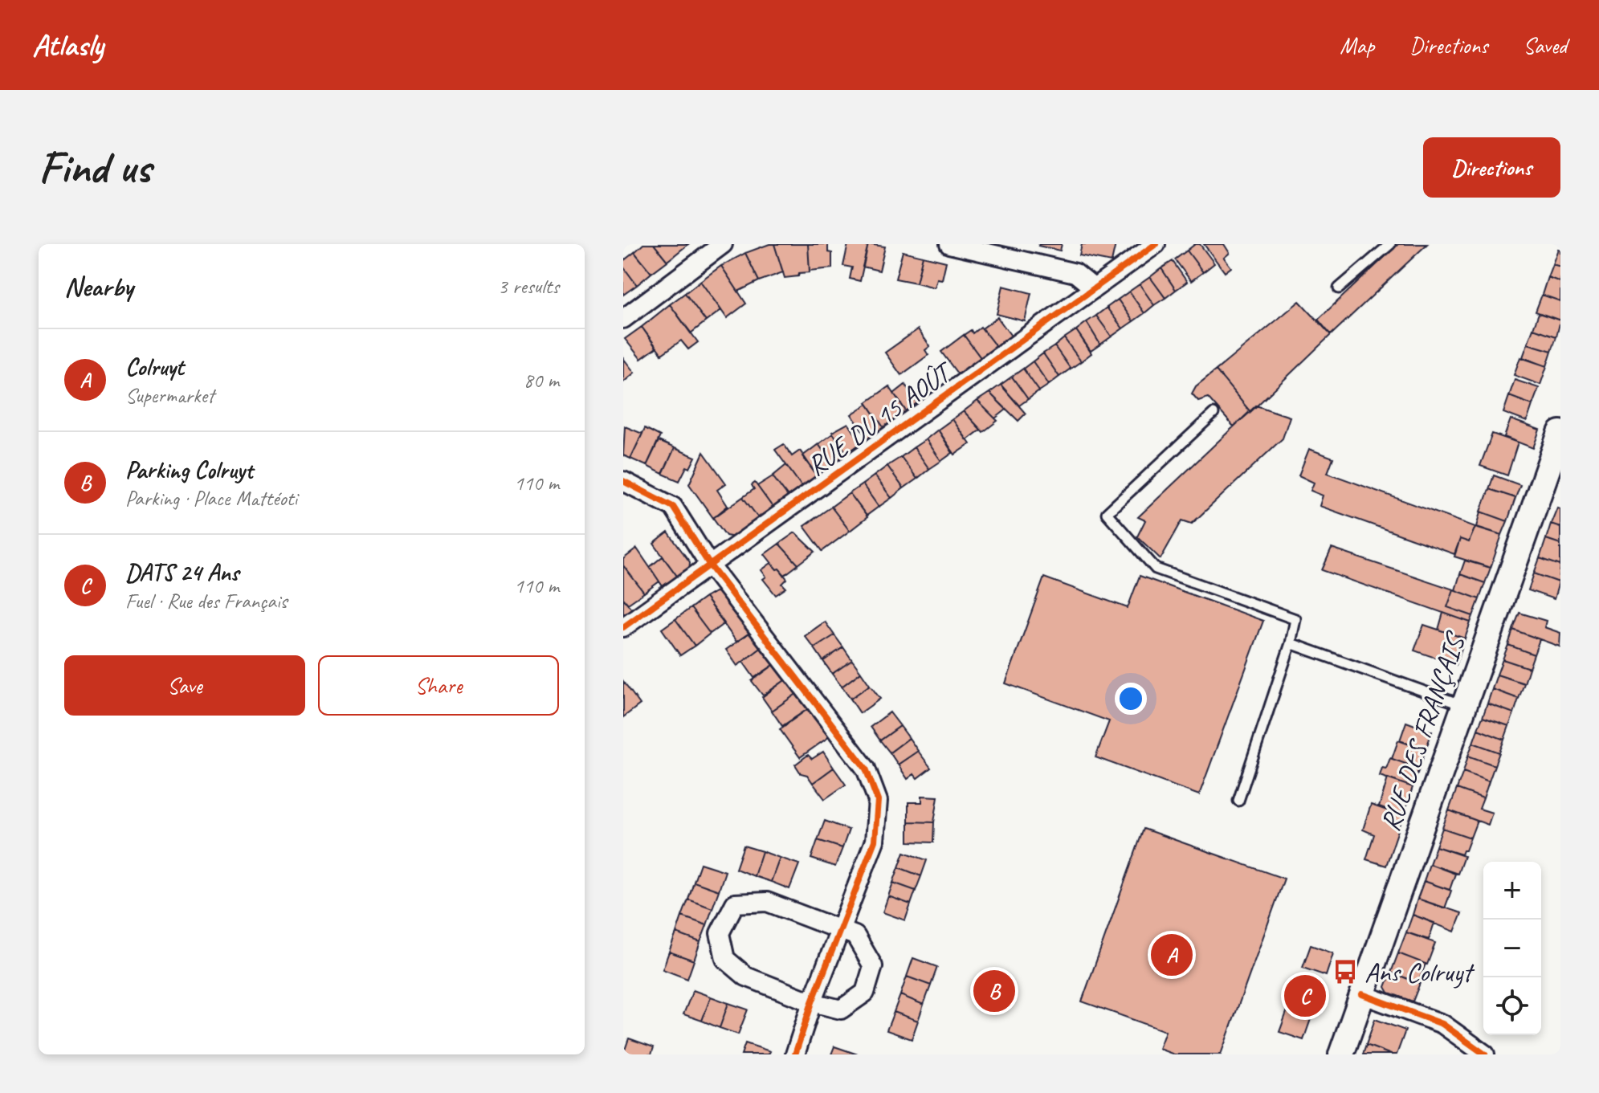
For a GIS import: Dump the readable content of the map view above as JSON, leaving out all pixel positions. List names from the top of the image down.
{
  "streets": {
    "main road": ["RUE DES FRANÇAIS"],
    "street": ["RUE DU 15 AOÛT"]
  },
  "places": {
    "bus stop": ["Ans Colruyt"]
  },
  "page": {
    "header": "Atlasly",
    "nav": ["Map", "Directions", "Saved"],
    "buttons": [
      "Directions",
      ["Save", "Share"]
    ],
    "title": "Find us",
    "heading": ["Nearby", "3 results"],
    "list": [
      {
        "mark": "A",
        "name": "Colruyt",
        "note": "Supermarket",
        "value": "80 m"
      },
      {
        "mark": "B",
        "name": "Parking Colruyt",
        "note": "Parking · Place Mattéoti",
        "value": "110 m"
      },
      {
        "mark": "C",
        "name": "DATS 24 Ans",
        "note": "Fuel · Rue des Français",
        "value": "110 m"
      }
    ],
    "map_buttons": ["+", "−"],
    "pins": ["A", "B", "C"]
  }
}
